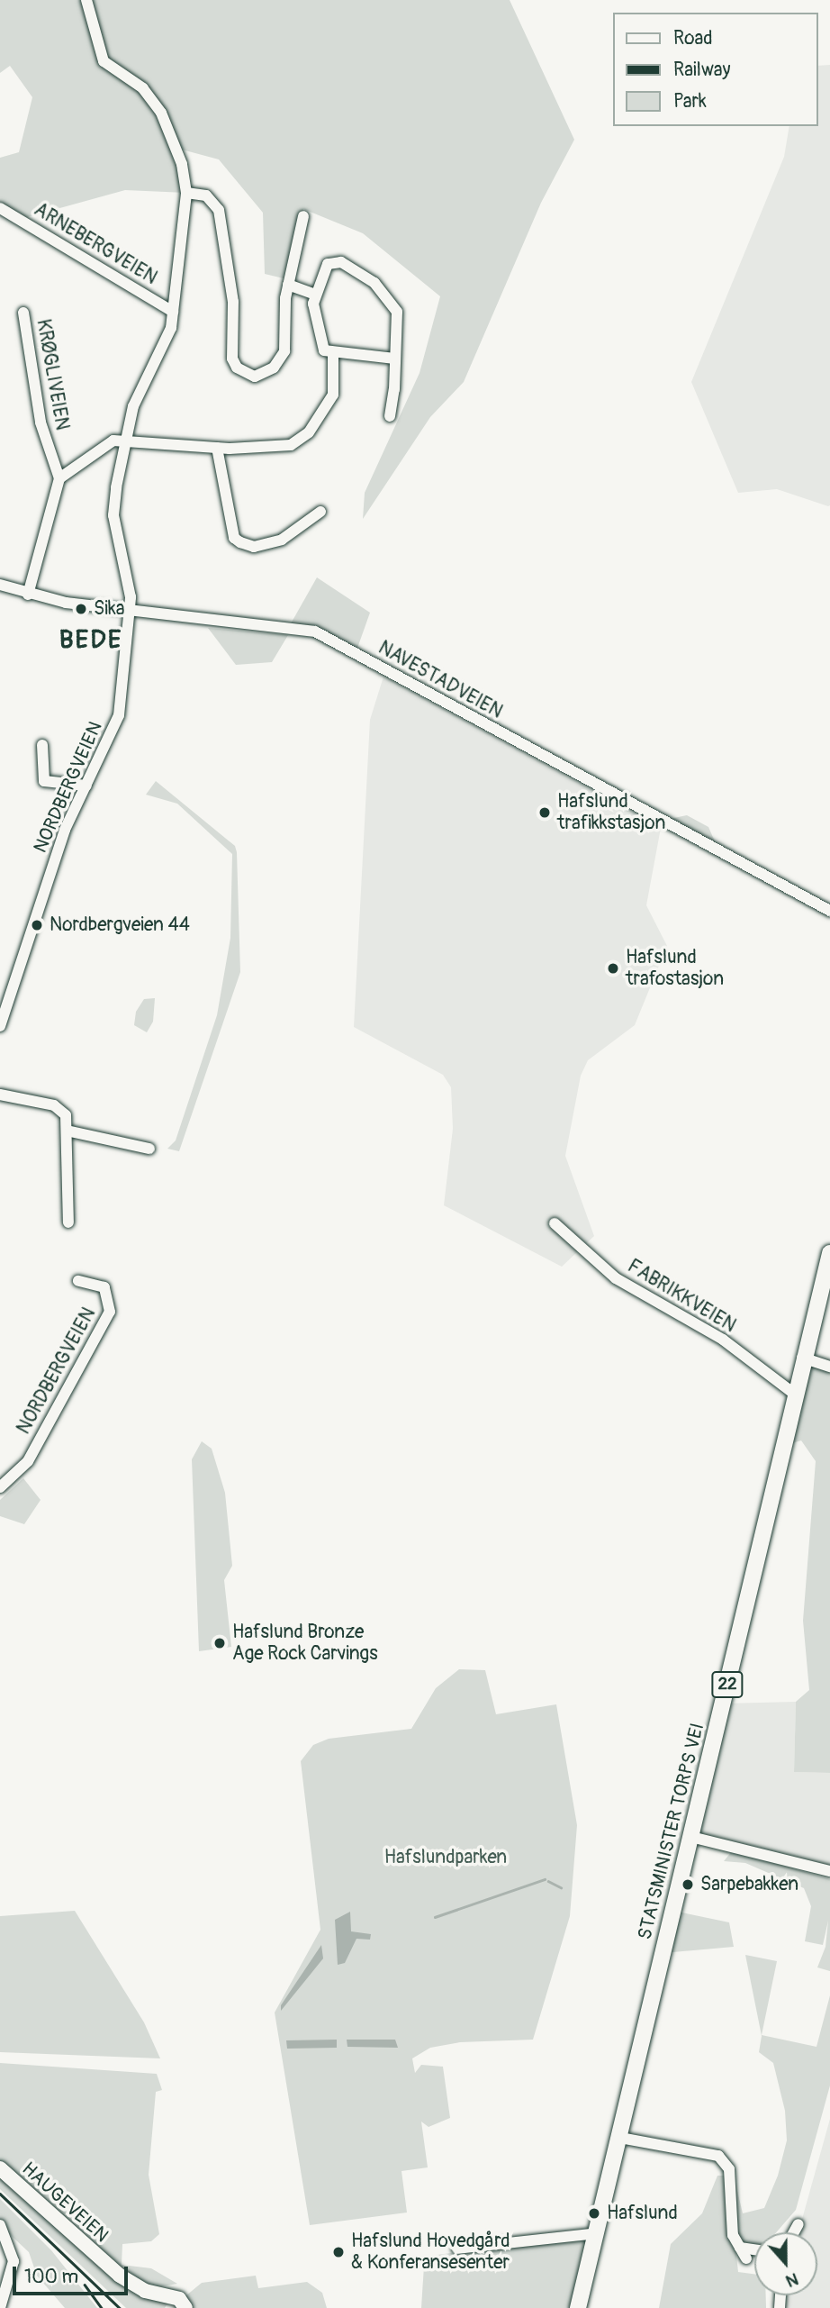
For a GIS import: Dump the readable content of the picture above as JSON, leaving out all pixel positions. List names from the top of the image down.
{
  "streets": {
    "highway": ["22", "STATSMINISTER TORPS VEI"],
    "main road": ["HAUGEVEIEN"],
    "street": [
      "ARNEBERGVEIEN",
      "KRØGLIVEIEN",
      "NAVESTADVEIEN",
      "NORDBERGVEIEN",
      "FABRIKKVEIEN"
    ]
  },
  "crossings": [
    ["ARNEBERGVEIEN", "NORDBERGVEIEN"],
    ["NAVESTADVEIEN", "NORDBERGVEIEN"],
    ["FABRIKKVEIEN", "STATSMINISTER TORPS VEI"]
  ],
  "districts": ["BEDE"],
  "parks": ["Hafslundparken"],
  "places": [
    "Sika",
    "Hafslund trafikkstasjon",
    "Nordbergveien 44",
    "Hafslund trafostasjon",
    "Hafslund Bronze Age Rock Carvings",
    "Sarpebakken",
    "Hafslund",
    "Hafslund Hovedgård & Konferansesenter"
  ],
  "legend": ["Road", "Railway", "Park"],
  "scale_bar": "100 m",
  "north": "bottom"
}
